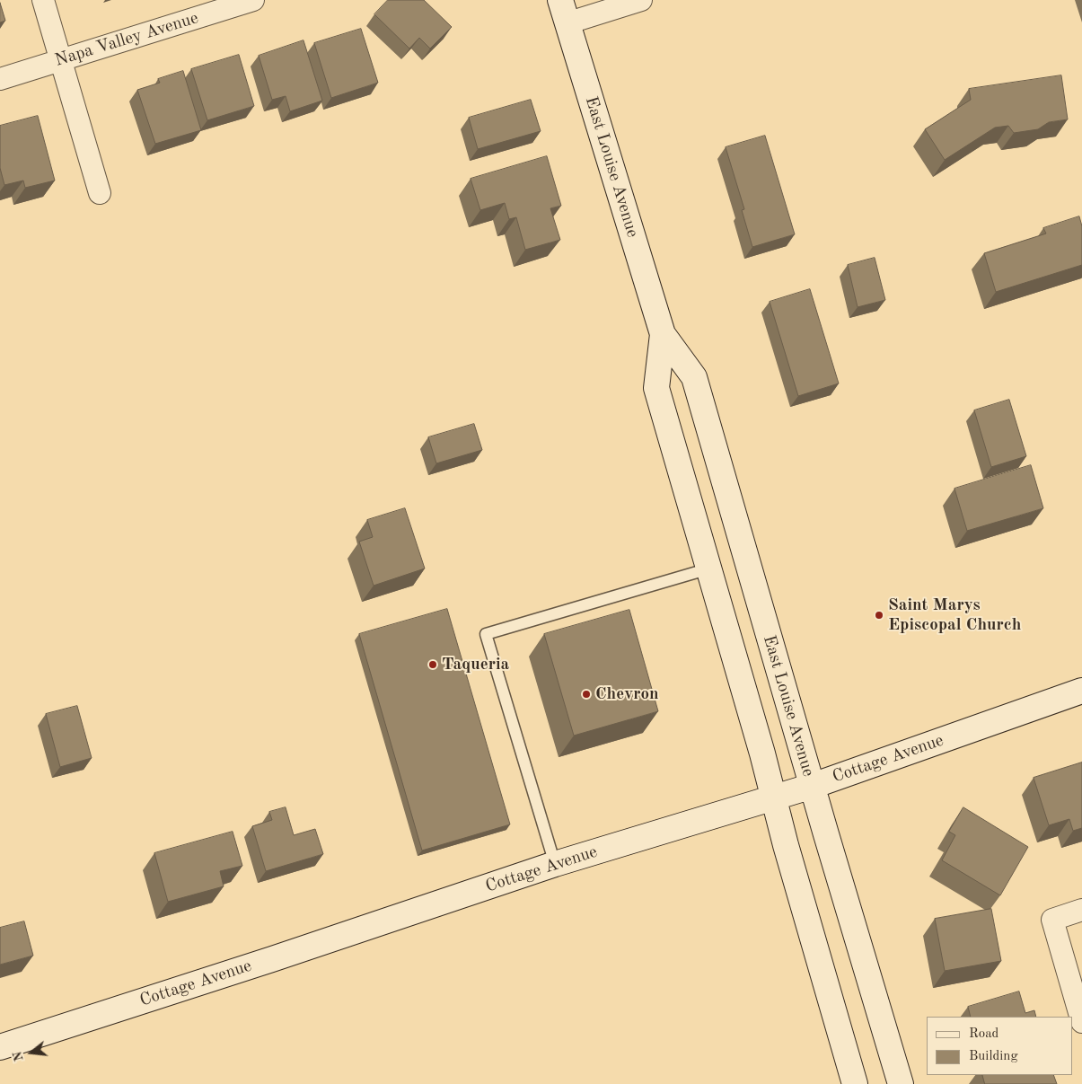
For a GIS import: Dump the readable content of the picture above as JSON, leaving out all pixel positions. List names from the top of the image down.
{
  "streets": {
    "street": ["Napa Valley Avenue", "East Louise Avenue", "Cottage Avenue"]
  },
  "crossings": [
    ["East Louise Avenue", "Cottage Avenue"]
  ],
  "places": ["Saint Marys Episcopal Church", "Taqueria", "Chevron"],
  "legend": ["Road", "Building"],
  "north": "left"
}
